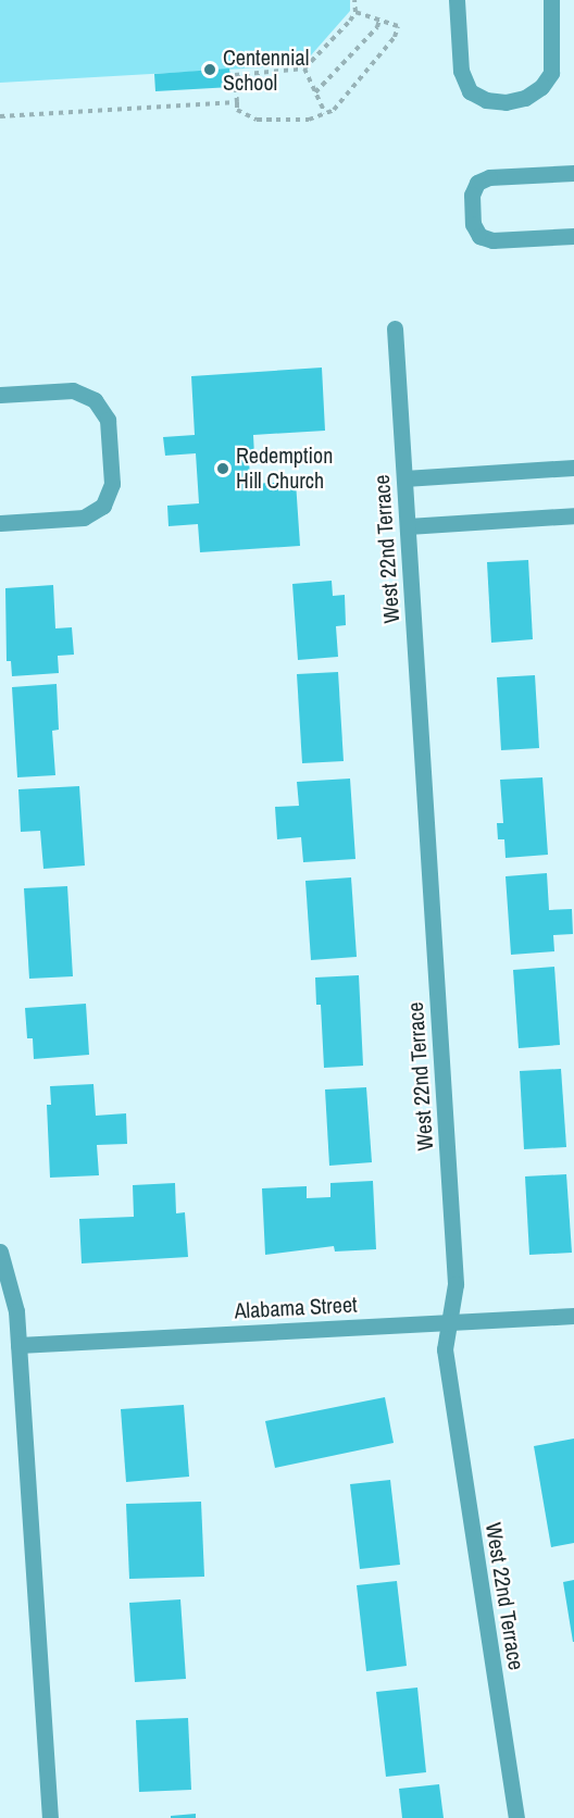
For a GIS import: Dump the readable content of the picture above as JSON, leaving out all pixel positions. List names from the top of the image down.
{
  "streets": {
    "street": ["West 22nd Terrace", "Alabama Street"]
  },
  "crossings": [
    ["West 22nd Terrace", "Alabama Street"]
  ],
  "places": ["Centennial School", "Redemption Hill Church"]
}
